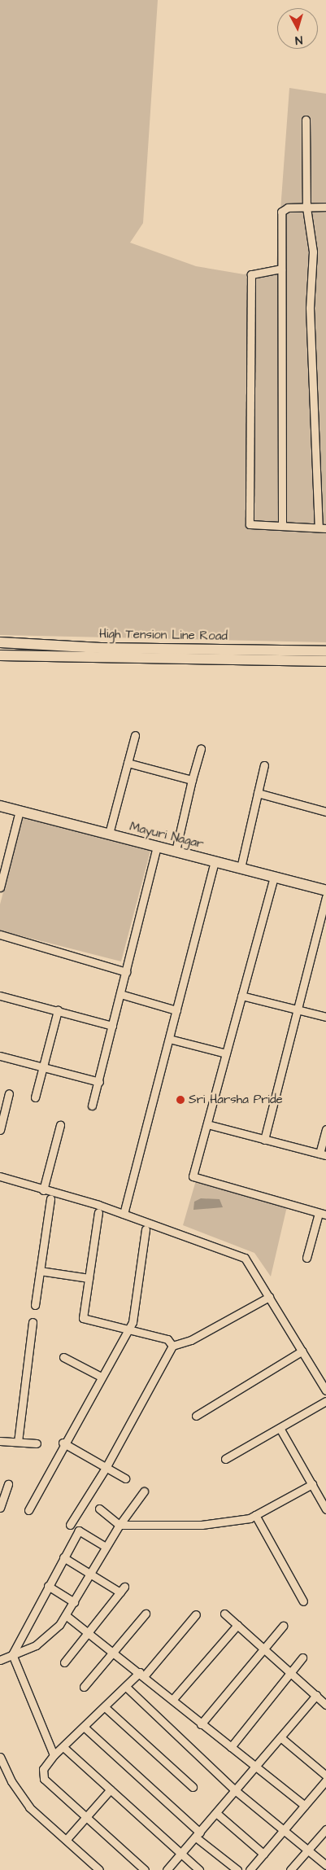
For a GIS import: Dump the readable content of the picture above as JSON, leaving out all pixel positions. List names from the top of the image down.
{
  "streets": {
    "main road": ["High Tension Line Road", "Mayuri Nagar"]
  },
  "places": ["Sri Harsha Pride"],
  "north": "bottom"
}
